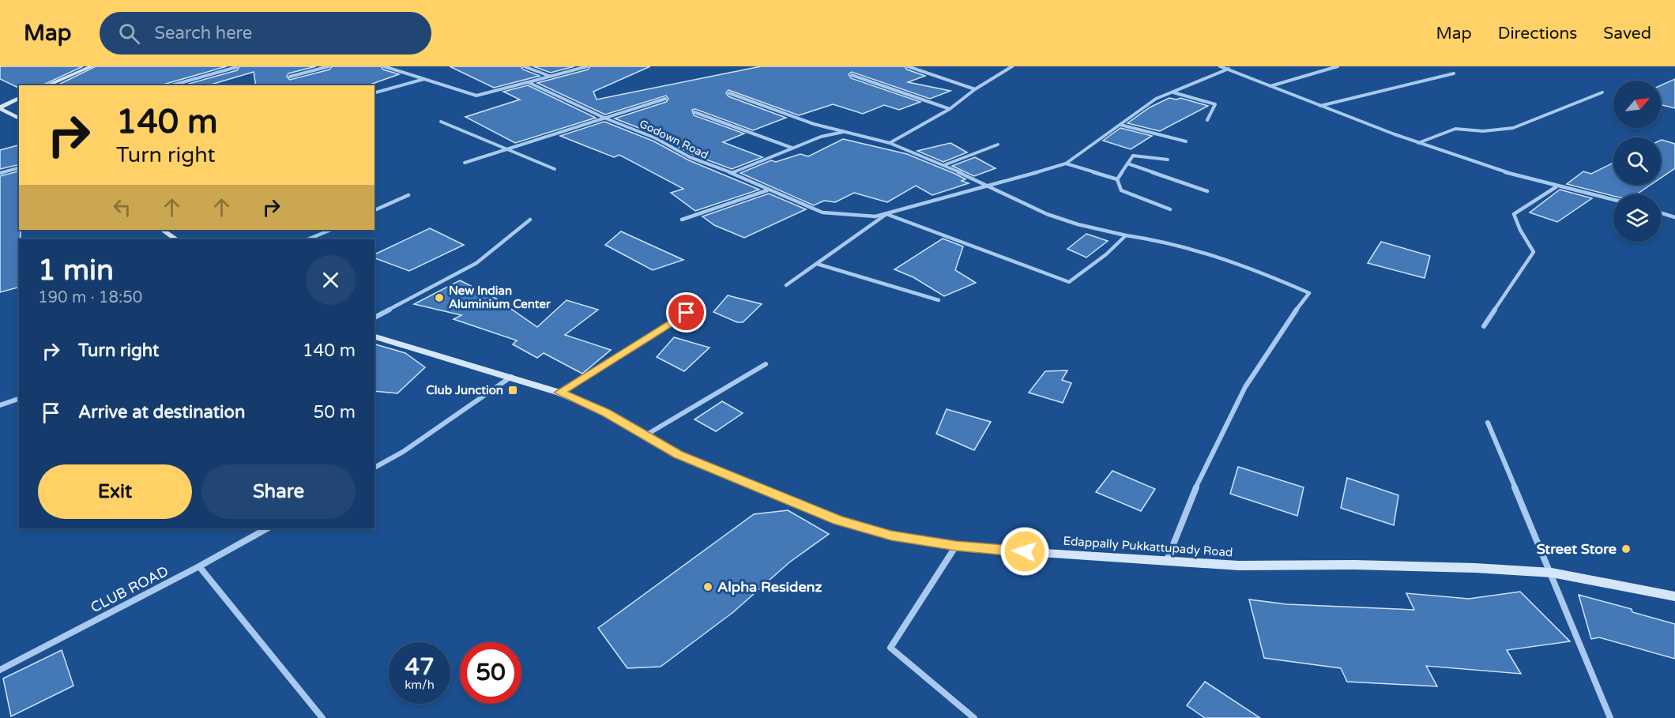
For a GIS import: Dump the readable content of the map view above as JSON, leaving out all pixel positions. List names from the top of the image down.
{
  "streets": {
    "main road": ["Edappally Pukkattupady Road"],
    "street": ["Godown Road", "CLUB ROAD"]
  },
  "places": {
    "other": ["New Indian Aluminium Center", "Street Store", "Alpha Residenz"],
    "transit": ["Club Junction"]
  },
  "north": "top right",
  "page": {
    "header": "Map",
    "search": "Search here",
    "nav": ["Map", "Directions", "Saved"],
    "turn": ["140 m", "Turn right"],
    "heading": ["1 min", "190 m · 18:50"],
    "list": [
      {
        "name": "Turn right",
        "value": "140 m"
      },
      {
        "name": "Arrive at destination",
        "value": "50 m"
      }
    ],
    "buttons": ["Exit", "Share"],
    "speed": "47 km/h",
    "limit": "50"
  }
}
